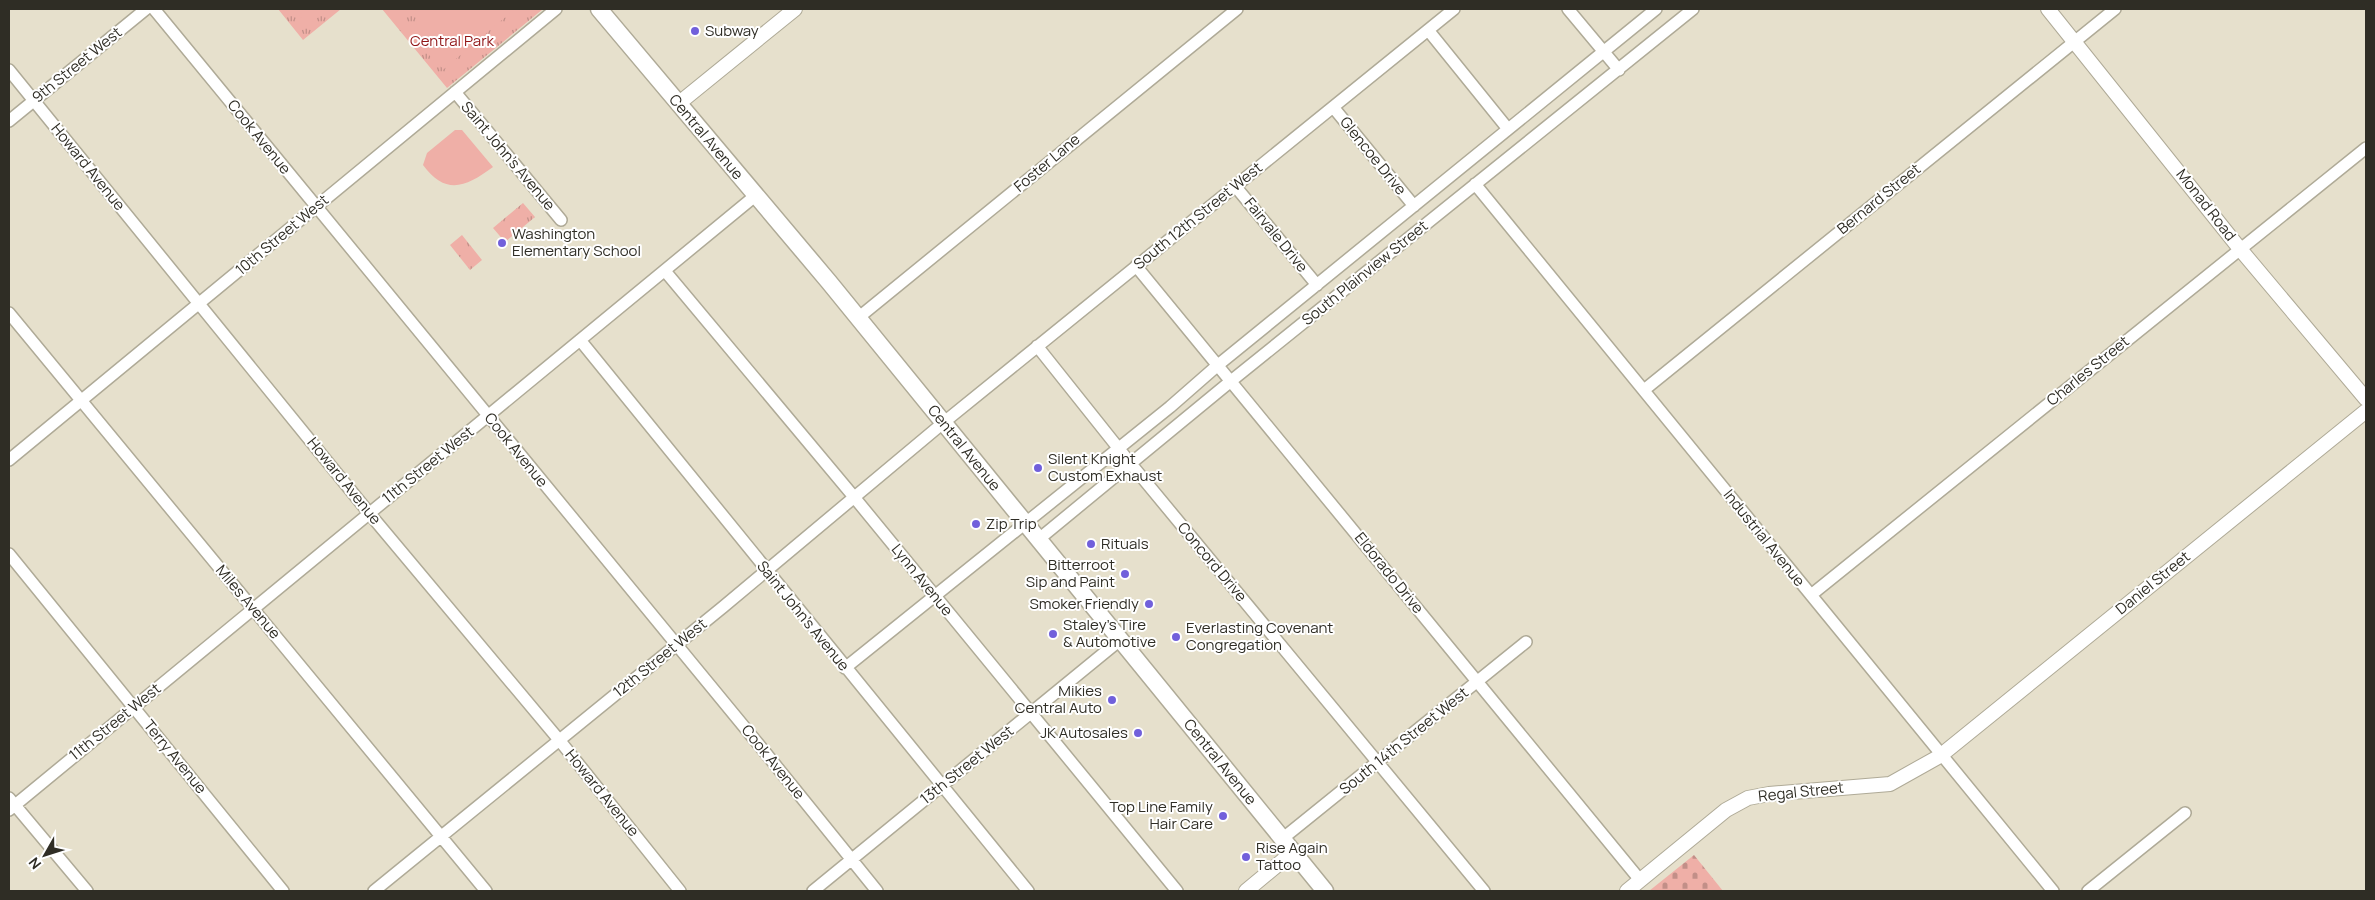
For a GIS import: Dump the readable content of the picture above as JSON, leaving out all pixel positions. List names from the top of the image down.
{
  "streets": {
    "main road": ["Central Avenue"],
    "street": [
      "9th Street West",
      "Cook Avenue",
      "Saint John's Avenue",
      "Glencoe Drive",
      "Foster Lane",
      "Howard Avenue",
      "Bernard Street",
      "Monad Road",
      "South 12th Street West",
      "10th Street West",
      "Fairvale Drive",
      "South Plainview Street",
      "Charles Street",
      "11th Street West",
      "Industrial Avenue",
      "Concord Drive",
      "Eldorado Drive",
      "Lynn Avenue",
      "Daniel Street",
      "Miles Avenue",
      "12th Street West",
      "South 14th Street West",
      "Terry Avenue",
      "13th Street West",
      "Regal Street"
    ]
  },
  "crossings": [
    ["9th Street West", "Howard Avenue"],
    ["Cook Avenue", "10th Street West"],
    ["Cook Avenue", "11th Street West"],
    ["Cook Avenue", "12th Street West"],
    ["Cook Avenue", "13th Street West"],
    ["Central Avenue", "Foster Lane"],
    ["Central Avenue", "South 12th Street West"],
    ["Central Avenue", "South Plainview Street"],
    ["Central Avenue", "11th Street West"],
    ["Central Avenue", "12th Street West"],
    ["Central Avenue", "South 14th Street West"],
    ["Central Avenue", "13th Street West"],
    ["Saint John's Avenue", "10th Street West"],
    ["Saint John's Avenue", "South Plainview Street"],
    ["Saint John's Avenue", "11th Street West"],
    ["Saint John's Avenue", "12th Street West"],
    ["Saint John's Avenue", "13th Street West"],
    ["Glencoe Drive", "South 12th Street West"],
    ["Glencoe Drive", "South Plainview Street"],
    ["Howard Avenue", "10th Street West"],
    ["Howard Avenue", "11th Street West"],
    ["Howard Avenue", "12th Street West"],
    ["Bernard Street", "Monad Road"],
    ["Bernard Street", "Industrial Avenue"],
    ["Monad Road", "Charles Street"],
    ["South 12th Street West", "Fairvale Drive"],
    ["South 12th Street West", "Concord Drive"],
    ["South 12th Street West", "Eldorado Drive"],
    ["South 12th Street West", "12th Street West"],
    ["10th Street West", "Miles Avenue"],
    ["Fairvale Drive", "South Plainview Street"],
    ["South Plainview Street", "Industrial Avenue"],
    ["South Plainview Street", "Concord Drive"],
    ["South Plainview Street", "Eldorado Drive"],
    ["South Plainview Street", "Lynn Avenue"],
    ["Charles Street", "Industrial Avenue"],
    ["11th Street West", "Lynn Avenue"],
    ["11th Street West", "Miles Avenue"],
    ["11th Street West", "Terry Avenue"],
    ["Industrial Avenue", "Daniel Street"],
    ["Industrial Avenue", "Regal Street"],
    ["Concord Drive", "South 14th Street West"],
    ["Eldorado Drive", "South 14th Street West"],
    ["Eldorado Drive", "Regal Street"],
    ["Lynn Avenue", "12th Street West"],
    ["Lynn Avenue", "13th Street West"],
    ["Daniel Street", "Regal Street"],
    ["Miles Avenue", "12th Street West"]
  ],
  "parks": ["Central Park"],
  "places": [
    "Subway",
    "Washington Elementary School",
    "Silent Knight Custom Exhaust",
    "Zip Trip",
    "Rituals",
    "Bitterroot Sip and Paint",
    "Smoker Friendly",
    "Staley's Tire & Automotive",
    "Everlasting Covenant Congregation",
    "Mikies Central Auto",
    "JK Autosales",
    "Top Line Family Hair Care",
    "Rise Again Tattoo"
  ],
  "north": "bottom left"
}
